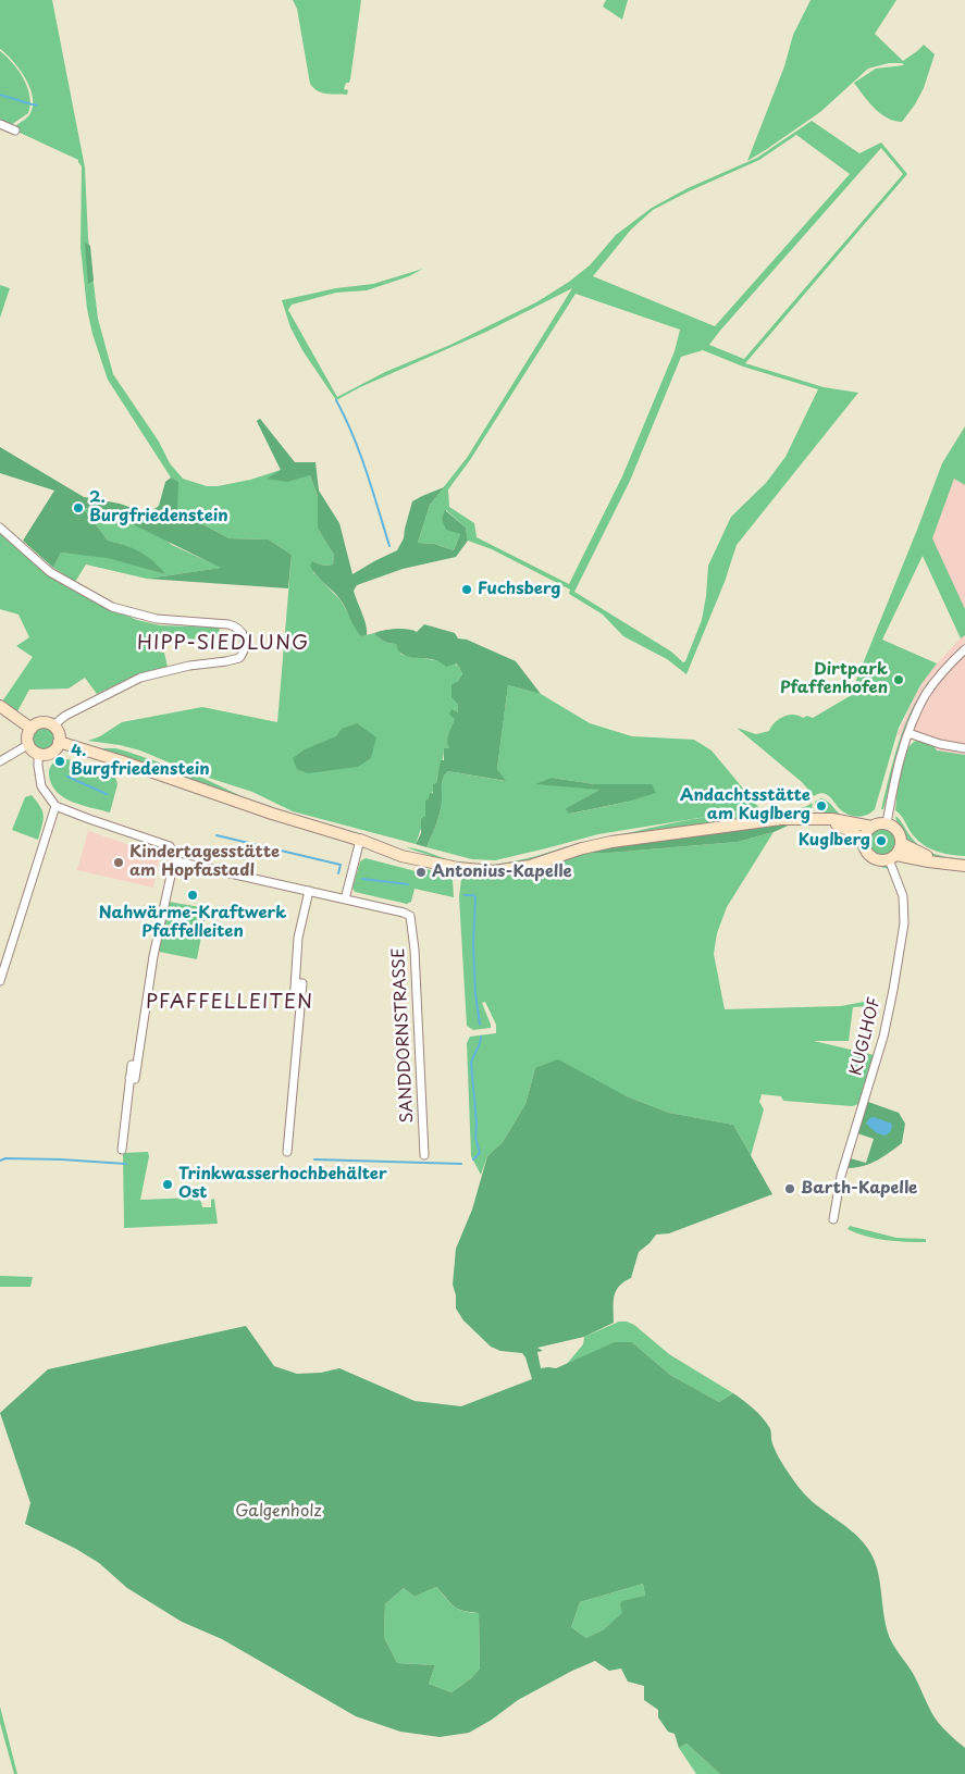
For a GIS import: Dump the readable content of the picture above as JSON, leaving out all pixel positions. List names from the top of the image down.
{
  "streets": {
    "street": ["SANDDORNSTRASSE", "KUGLHOF"]
  },
  "districts": ["HIPP-SIEDLUNG", "PFAFFELLEITEN"],
  "parks": ["Galgenholz"],
  "places": [
    "2. Burgfriedenstein",
    "Fuchsberg",
    "Dirtpark Pfaffenhofen",
    "4. Burgfriedenstein",
    "Andachtsstätte am Kuglberg",
    "Kuglberg",
    "Kindertagesstätte am Hopfastadl",
    "Antonius-Kapelle",
    "Nahwärme-Kraftwerk Pfaffelleiten",
    "Trinkwasserhochbehälter Ost",
    "Barth-Kapelle"
  ]
}
